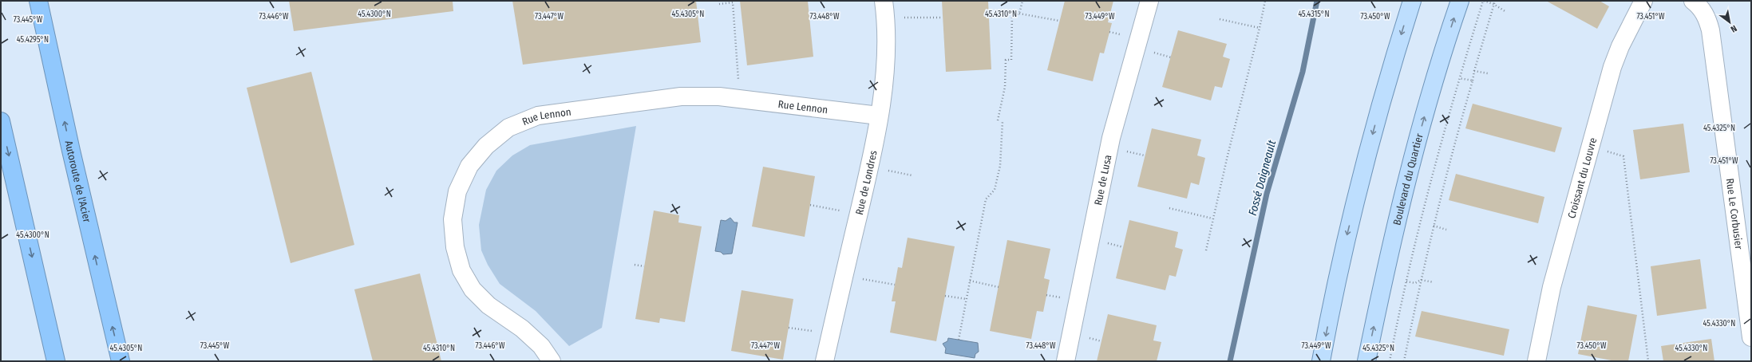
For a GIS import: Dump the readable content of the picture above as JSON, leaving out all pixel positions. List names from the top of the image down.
{
  "streets": {
    "highway": ["Autoroute de l'Acier"],
    "main road": ["Boulevard du Quartier"],
    "street": [
      "Rue Lennon",
      "Croissant du Louvre",
      "Rue de Lusa",
      "Rue de Londres",
      "Rue Le Corbusier"
    ]
  },
  "crossings": [
    ["Rue Lennon", "Rue de Londres"]
  ],
  "water": ["Fossé Daigneault"],
  "north": "bottom right",
  "coordinates": [
    "45.4300°N",
    "45.4315°N",
    "45.4305°N",
    "45.4310°N",
    "73.446°W",
    "73.447°W",
    "73.448°W",
    "73.449°W",
    "73.450°W",
    "73.451°W",
    "73.445°W",
    "45.4295°N",
    "45.4325°N",
    "45.4330°N"
  ]
}
